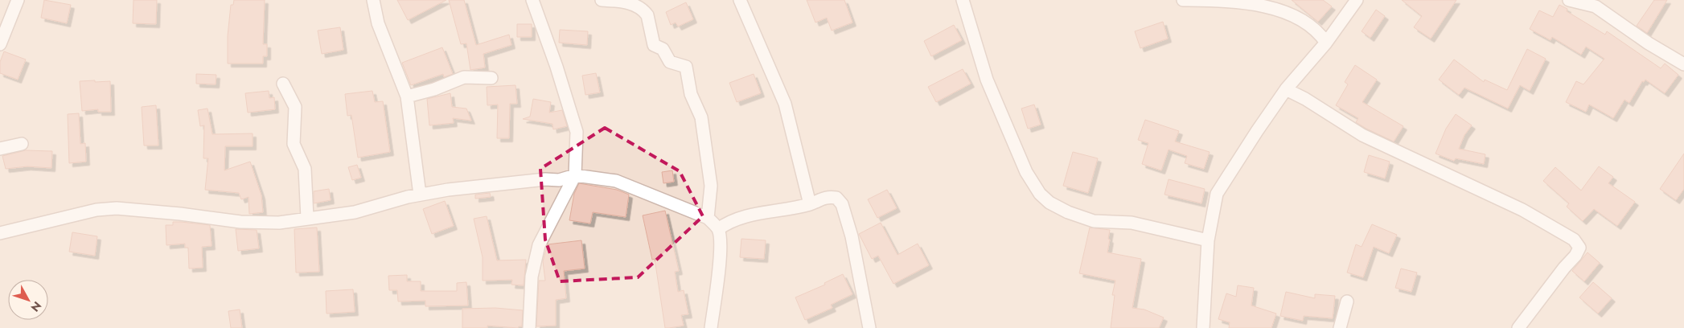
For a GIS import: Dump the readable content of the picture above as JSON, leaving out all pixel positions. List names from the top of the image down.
{
  "north": "bottom right"
}
